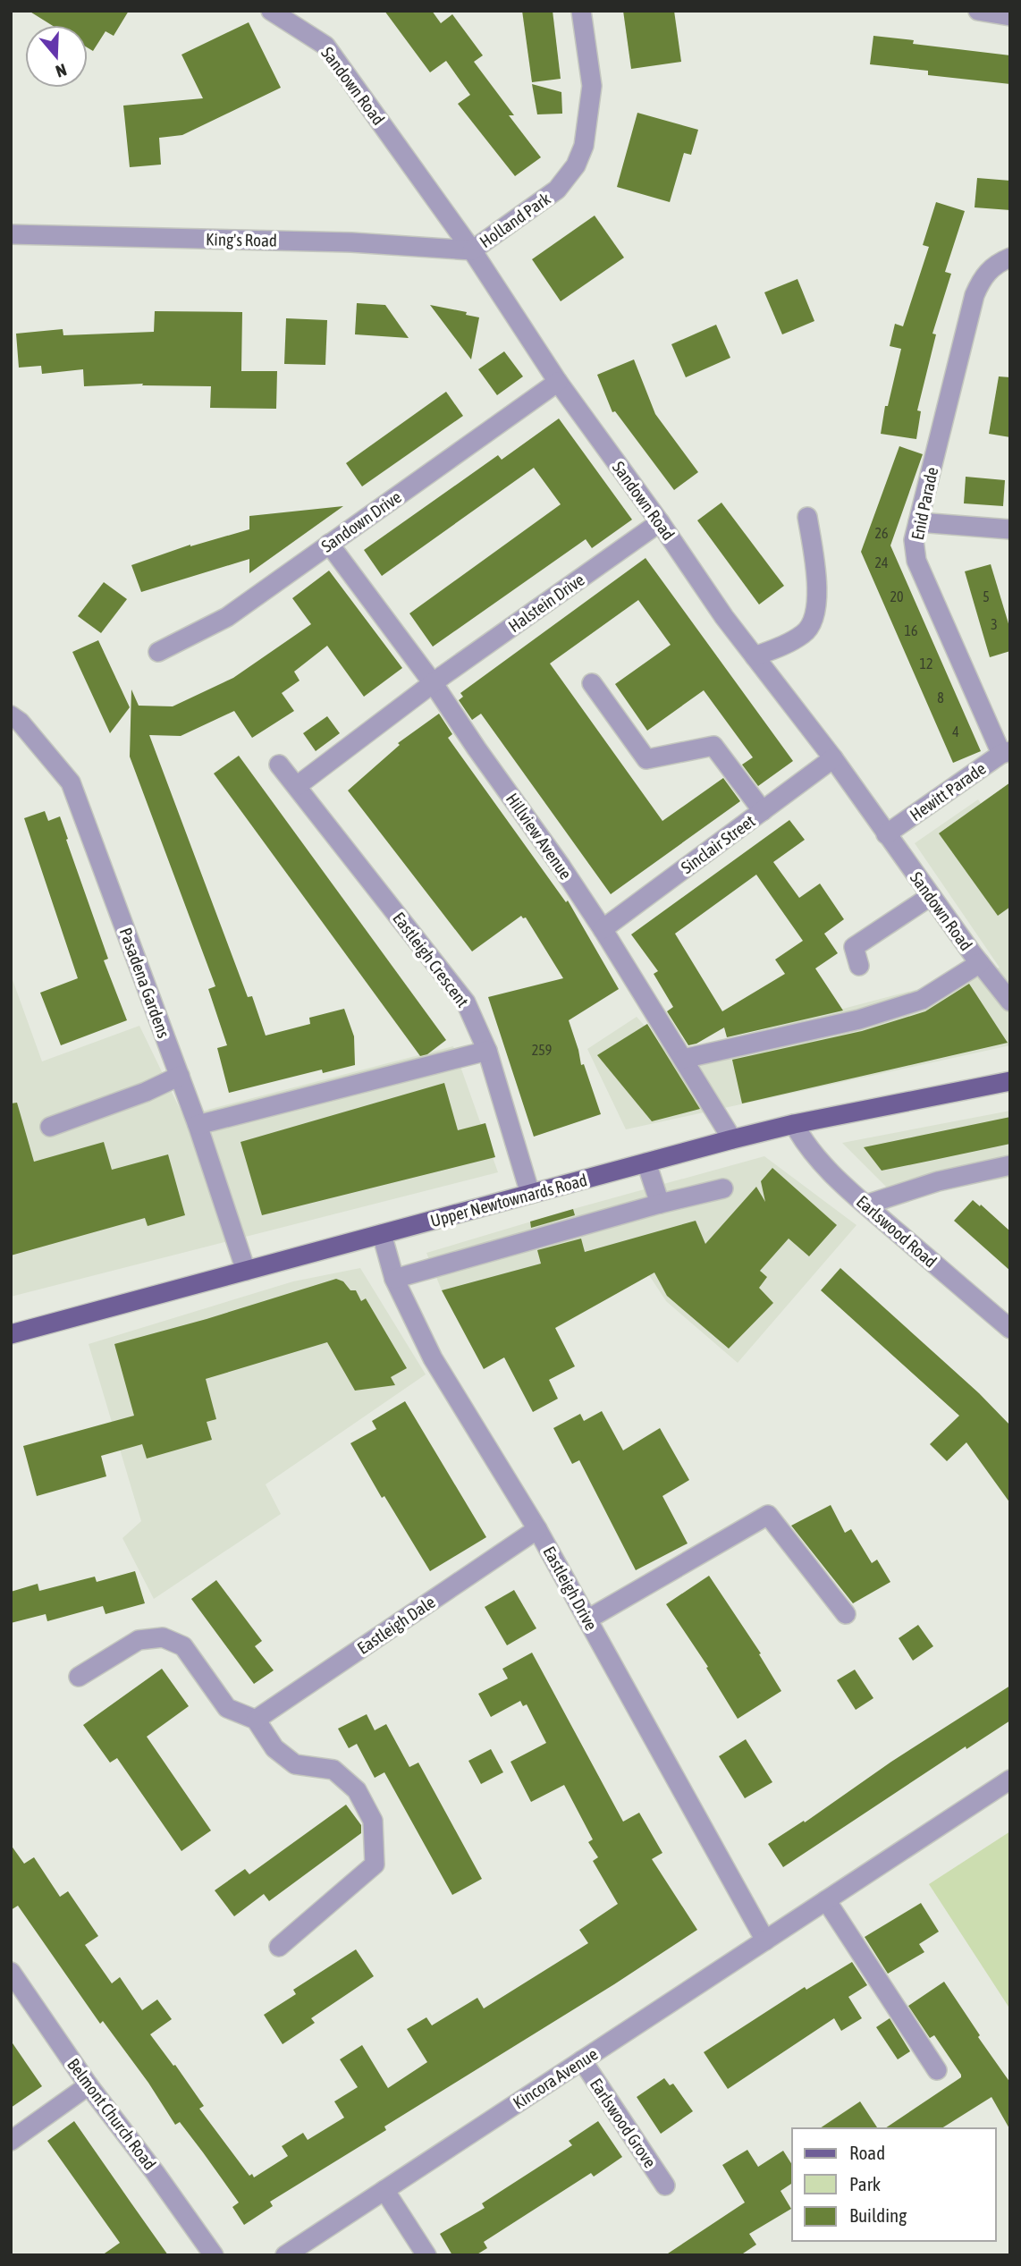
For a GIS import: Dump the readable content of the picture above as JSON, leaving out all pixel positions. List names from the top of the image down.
{
  "streets": {
    "main road": ["Upper Newtownards Road"],
    "street": [
      "Sandown Road",
      "Holland Park",
      "King's Road",
      "Enid Parade",
      "Sandown Drive",
      "Halstein Drive",
      "Hewitt Parade",
      "Hillview Avenue",
      "Sinclair Street",
      "Eastleigh Crescent",
      "Pasadena Gardens",
      "Earlswood Road",
      "Eastleigh Drive",
      "Eastleigh Dale",
      "Kincora Avenue",
      "Belmont Church Road",
      "Earlswood Grove"
    ]
  },
  "crossings": [
    ["Sandown Road", "Holland Park"],
    ["Sandown Road", "King's Road"],
    ["Sandown Road", "Sandown Drive"],
    ["Sandown Road", "Halstein Drive"],
    ["Sandown Road", "Hewitt Parade"],
    ["Sandown Road", "Sinclair Street"],
    ["Holland Park", "King's Road"],
    ["Enid Parade", "Hewitt Parade"],
    ["Sandown Drive", "Hillview Avenue"],
    ["Halstein Drive", "Hillview Avenue"],
    ["Hillview Avenue", "Sinclair Street"],
    ["Hillview Avenue", "Upper Newtownards Road"],
    ["Eastleigh Crescent", "Upper Newtownards Road"],
    ["Pasadena Gardens", "Upper Newtownards Road"],
    ["Upper Newtownards Road", "Earlswood Road"],
    ["Upper Newtownards Road", "Eastleigh Drive"],
    ["Eastleigh Drive", "Eastleigh Dale"],
    ["Eastleigh Drive", "Kincora Avenue"],
    ["Kincora Avenue", "Earlswood Grove"]
  ],
  "house_numbers": [
    "26",
    "24",
    "20",
    "5",
    "3",
    "16",
    "12",
    "8",
    "4",
    "259"
  ],
  "legend": ["Road", "Park", "Building"],
  "north": "bottom"
}
